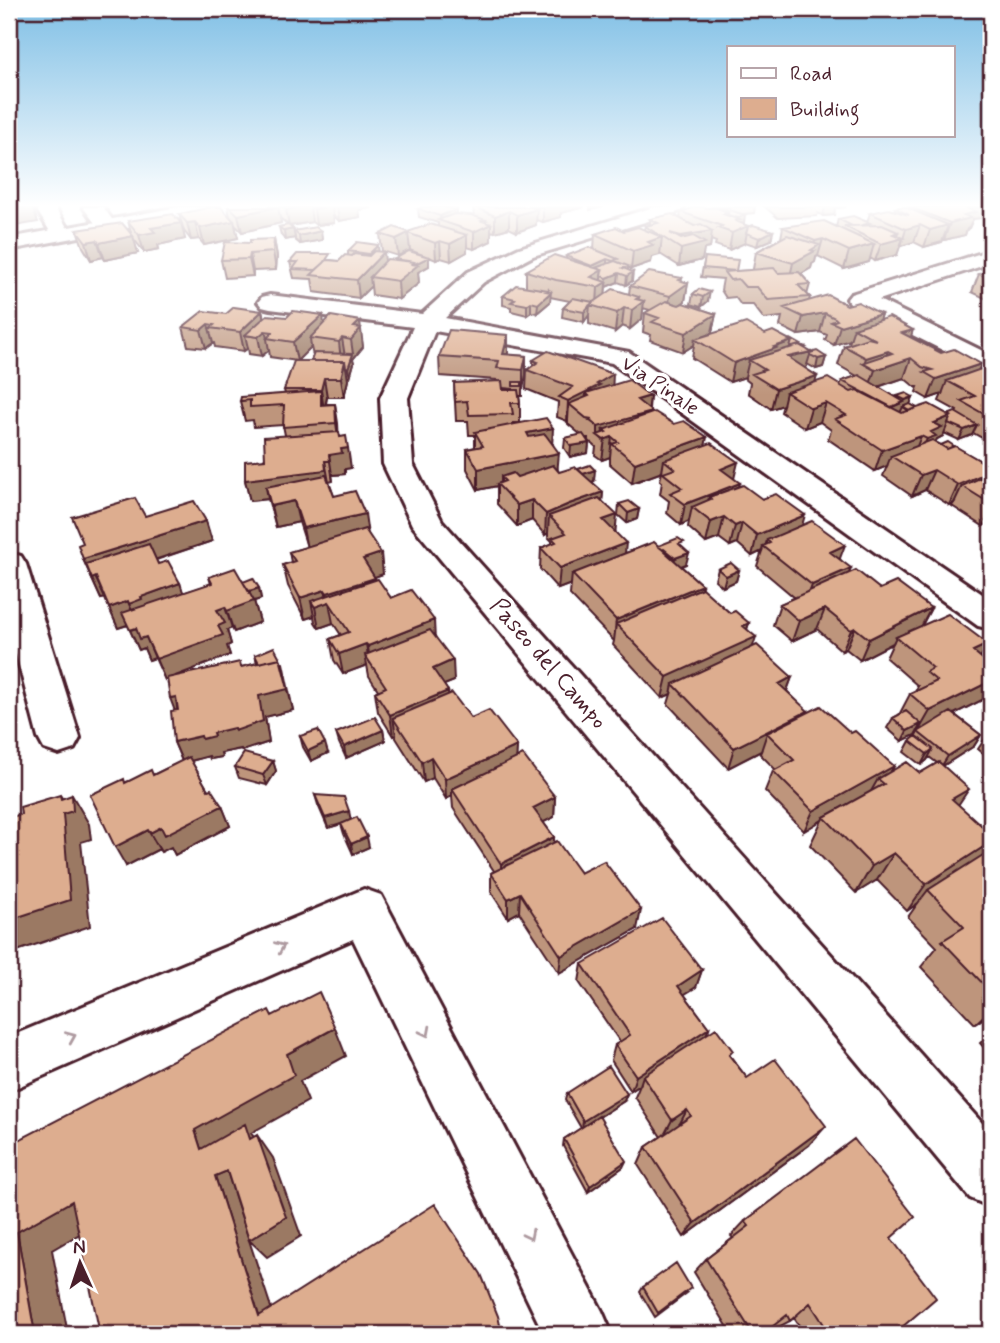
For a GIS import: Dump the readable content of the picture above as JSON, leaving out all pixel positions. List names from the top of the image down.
{
  "streets": {
    "street": ["Via Pinale", "Paseo del Campo"]
  },
  "crossings": [
    ["Via Pinale", "Paseo del Campo"]
  ],
  "legend": ["Road", "Building"],
  "north": "top"
}
